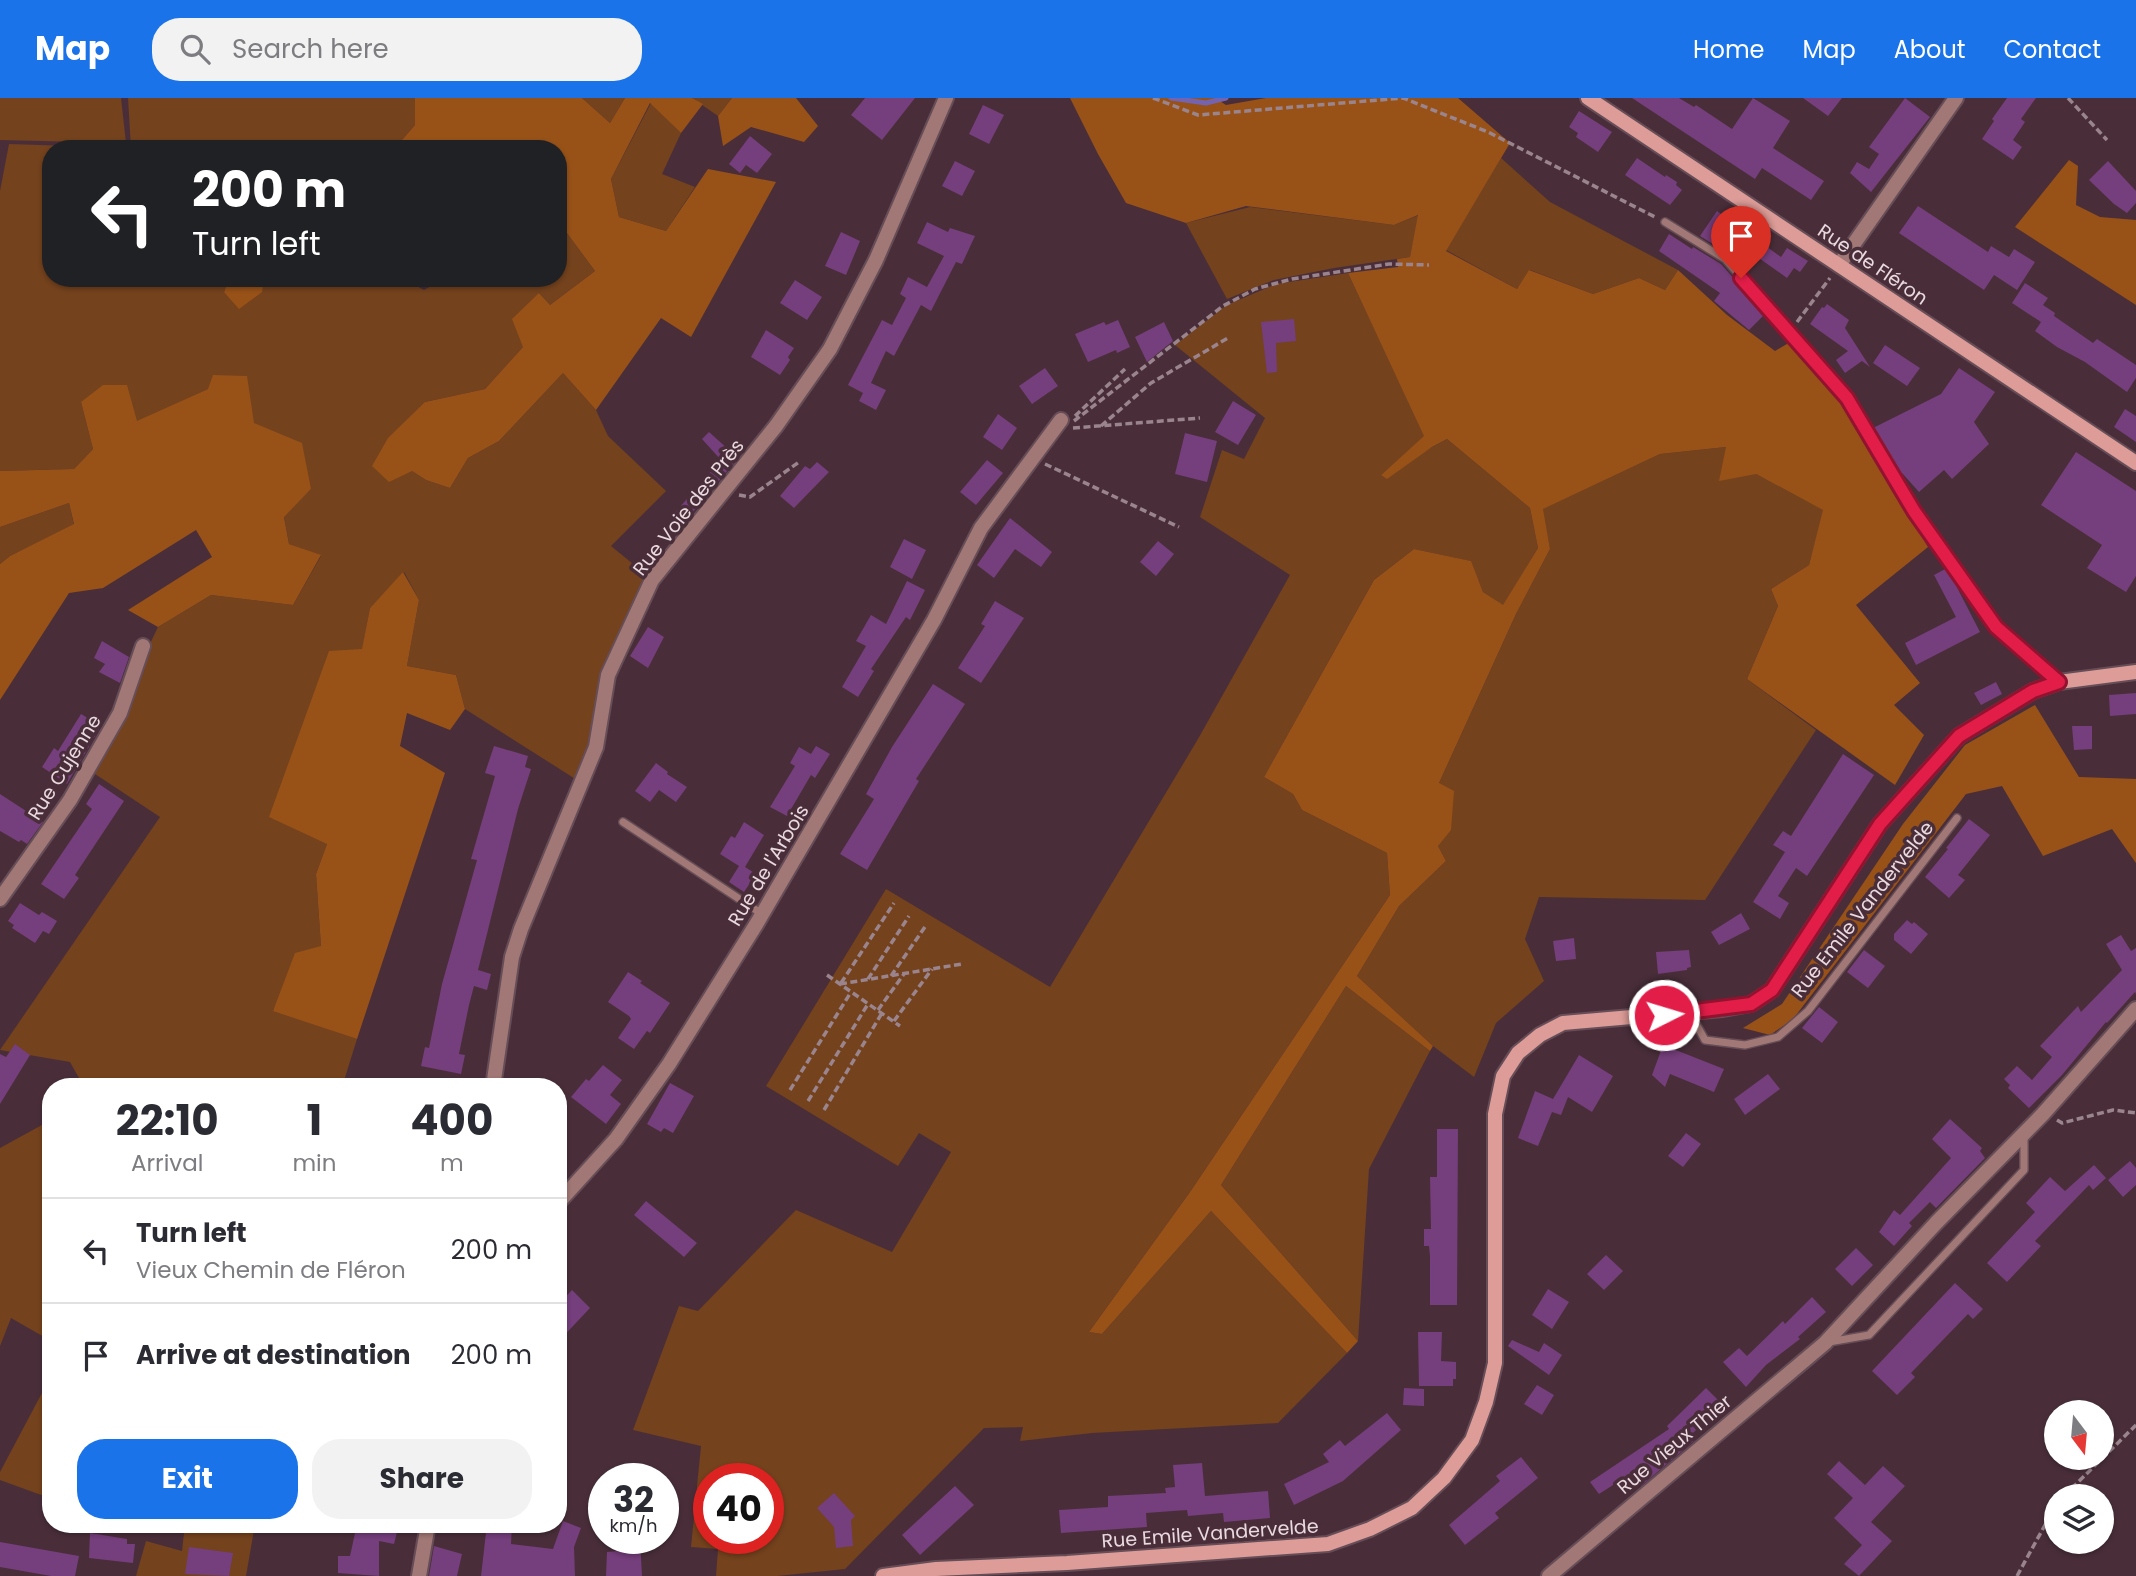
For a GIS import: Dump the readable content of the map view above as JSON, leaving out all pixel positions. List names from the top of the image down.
{
  "streets": {
    "street": [
      "Rue de Fléron",
      "Rue Voie des Près",
      "Rue Cujenne",
      "Rue de l'Arbois",
      "Rue Emile Vandervelde",
      "Rue Vieux Thier"
    ]
  },
  "north": "bottom",
  "page": {
    "header": "Map",
    "search": "Search here",
    "nav": [
      "Home",
      "Map",
      "About",
      "Contact"
    ],
    "turn": ["200 m", "Turn left"],
    "eta": [
      "22:10",
      "Arrival",
      "1",
      "min",
      "400",
      "m"
    ],
    "list": [
      {
        "name": "Turn left",
        "note": "Vieux Chemin de Fléron",
        "value": "200 m"
      },
      {
        "name": "Arrive at destination",
        "value": "200 m"
      }
    ],
    "buttons": ["Exit", "Share"],
    "speed": "32 km/h",
    "limit": "40"
  }
}
